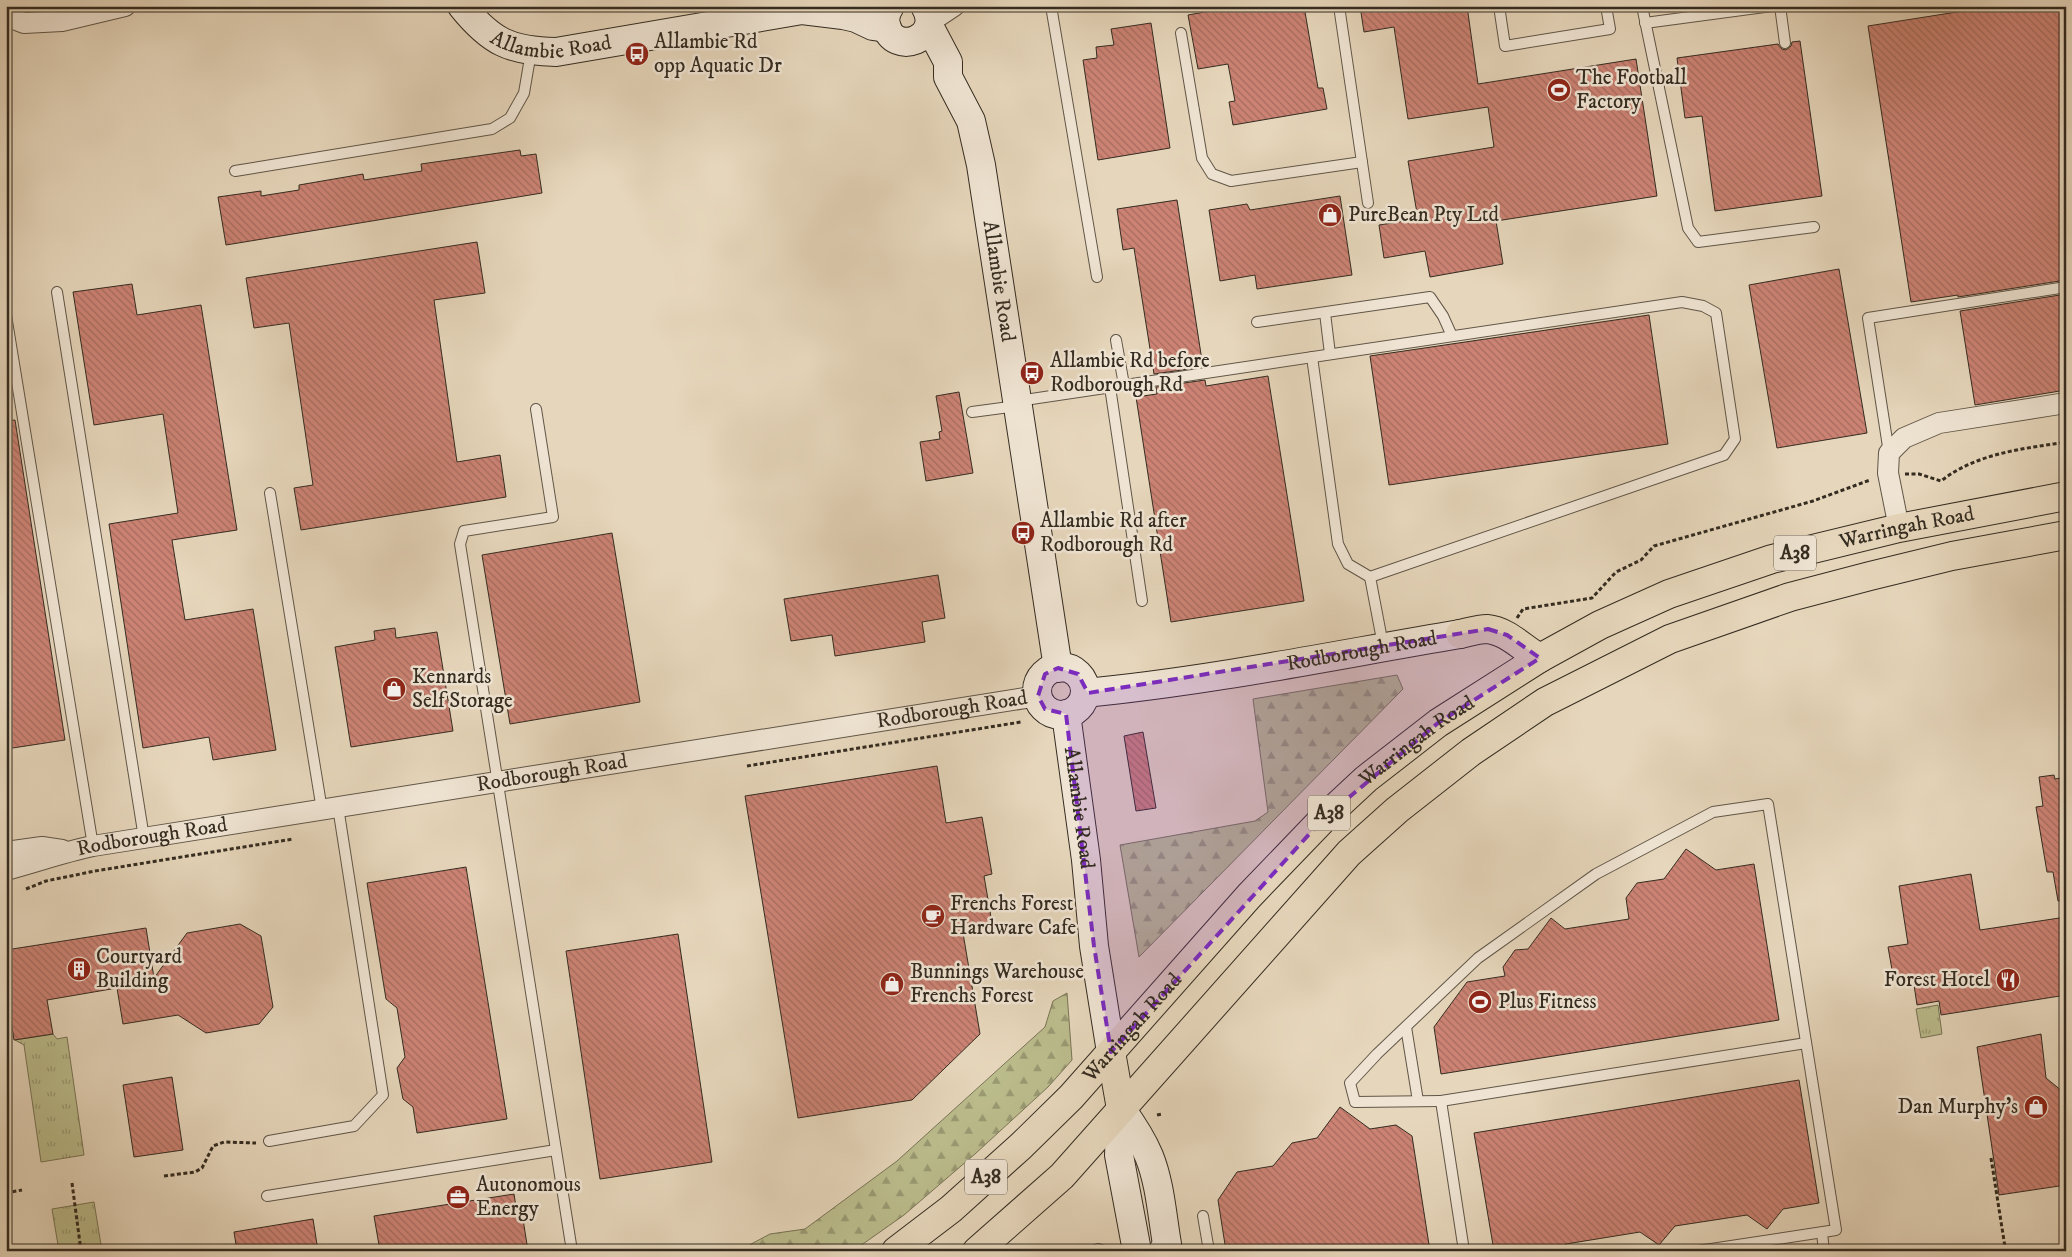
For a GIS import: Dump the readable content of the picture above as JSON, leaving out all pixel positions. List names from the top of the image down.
{
  "streets": {
    "highway": ["Allambie Road", "Warringah Road", "A38"],
    "main road": ["Rodborough Road"]
  },
  "crossings": [
    ["Allambie Road", "Warringah Road"],
    ["Allambie Road", "Rodborough Road"]
  ],
  "places": {
    "bus stop": ["Allambie Rd opp Aquatic Dr", "Allambie Rd before Rodborough Rd", "Allambie Rd after Rodborough Rd"],
    "sports": ["The Football Factory", "Plus Fitness"],
    "shop": [
      "PureBean Pty Ltd",
      "Kennards Self Storage",
      "Bunnings Warehouse Frenchs Forest",
      "Dan Murphy's"
    ],
    "cafe": ["Frenchs Forest Hardware Cafe"],
    "building": ["Courtyard Building"],
    "restaurant": ["Forest Hotel"],
    "office": ["Autonomous Energy"]
  }
}
